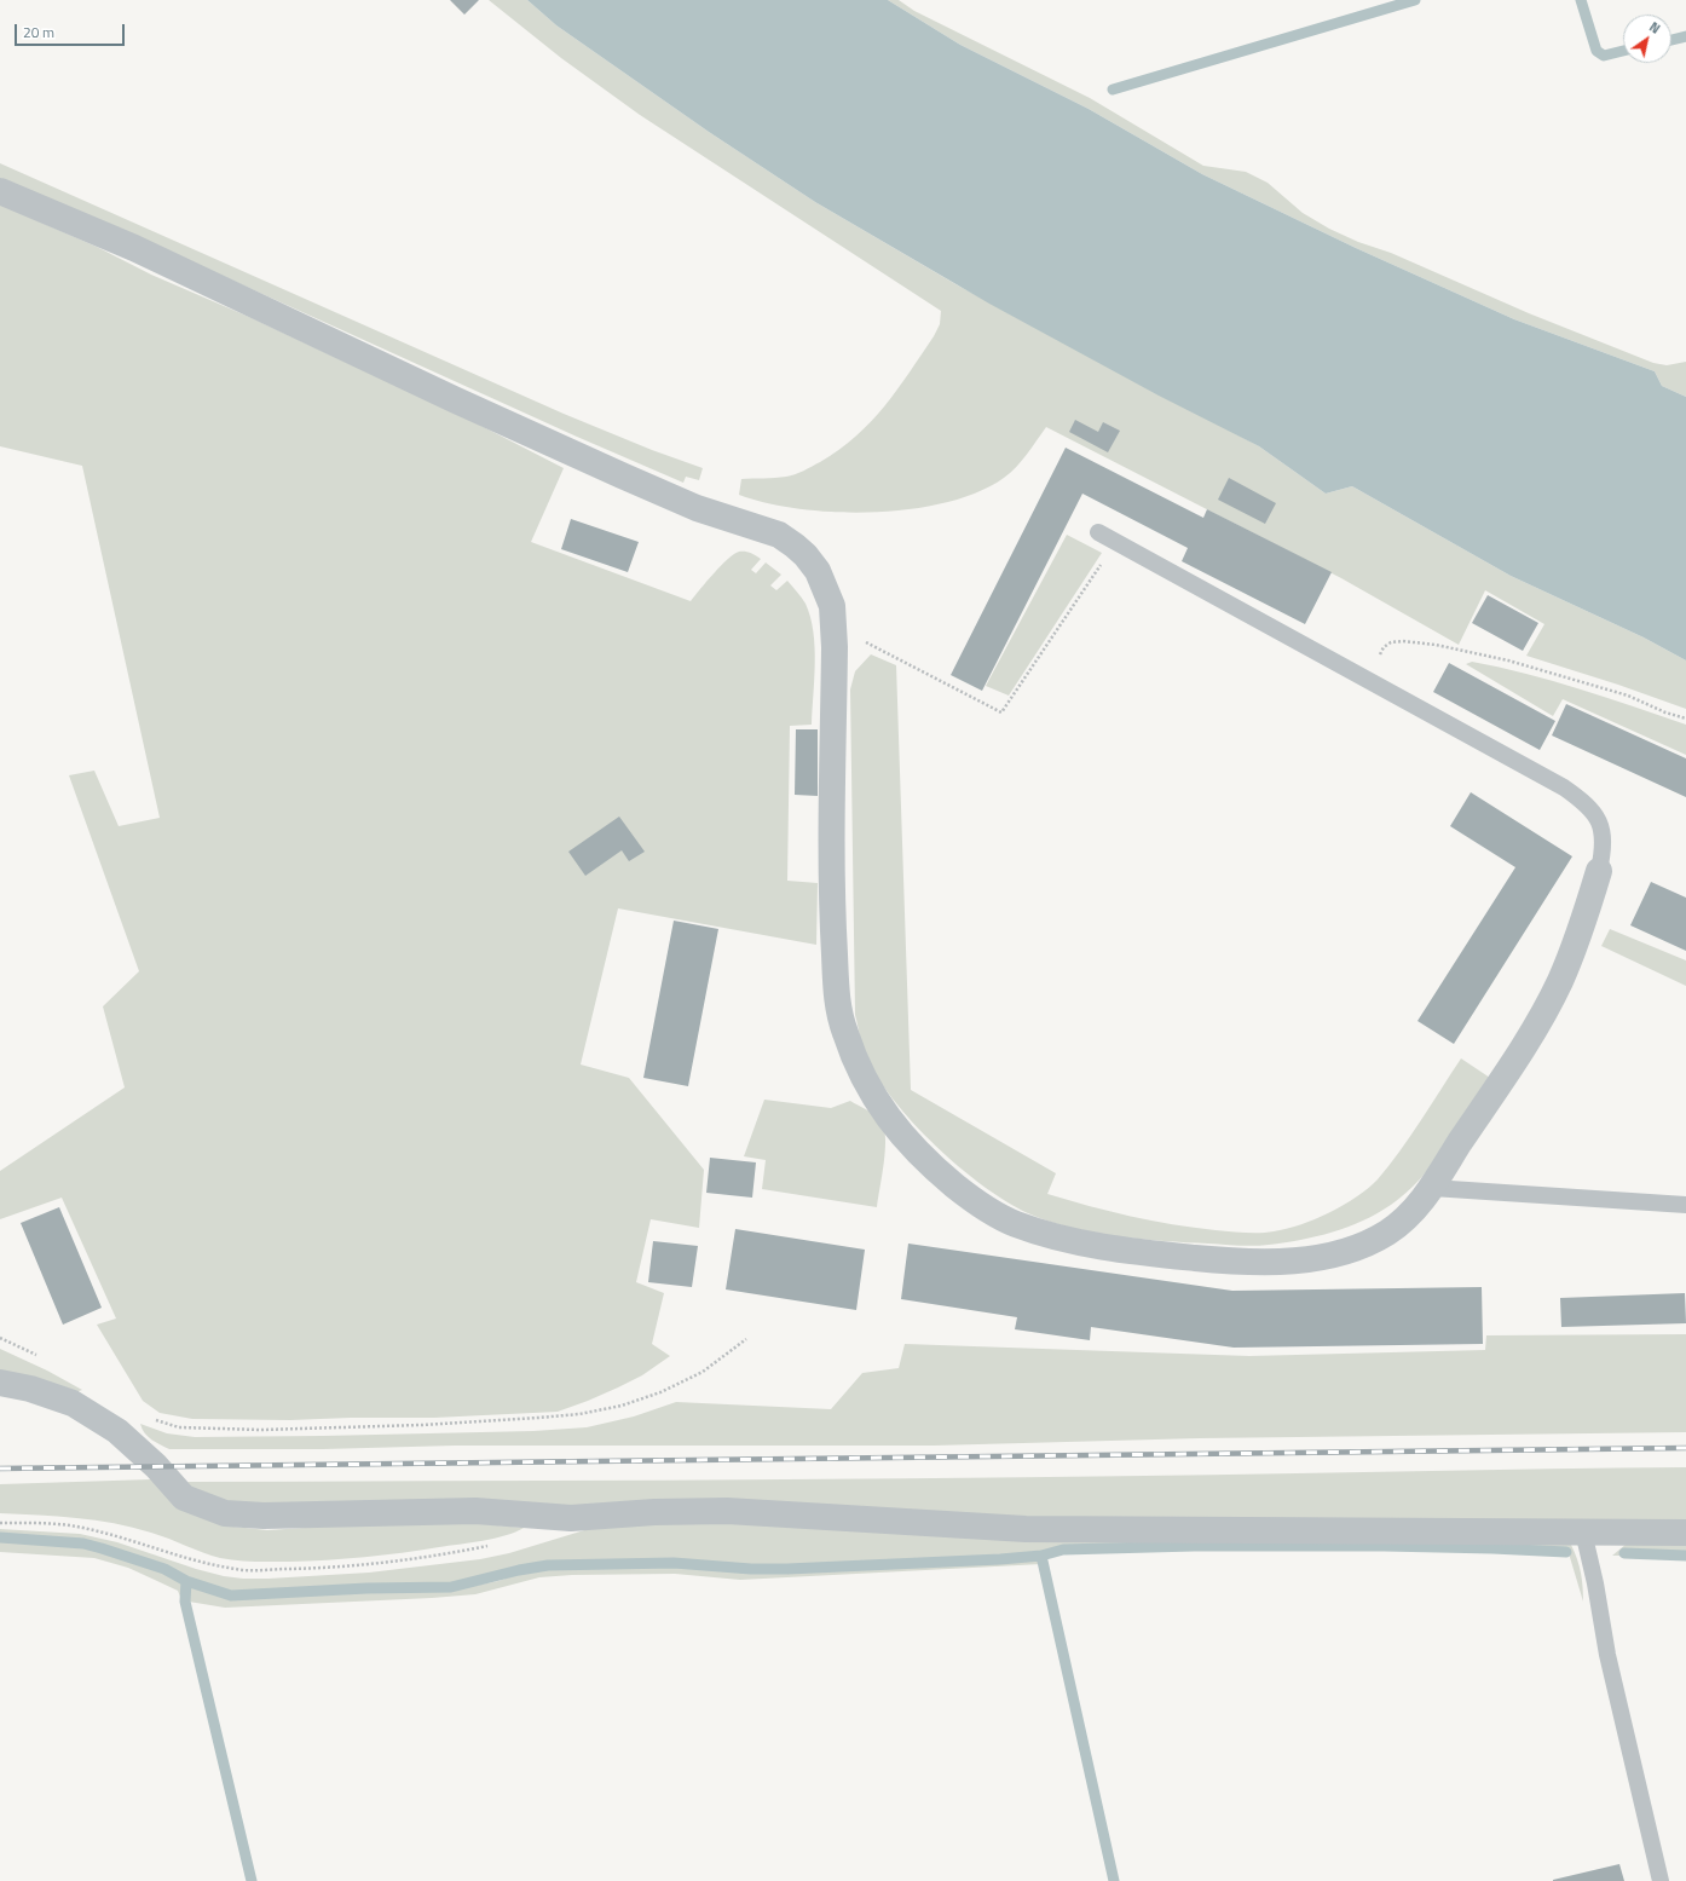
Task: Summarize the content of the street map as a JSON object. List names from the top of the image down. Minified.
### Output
{"scale_bar":"20 m","north":"top right"}
